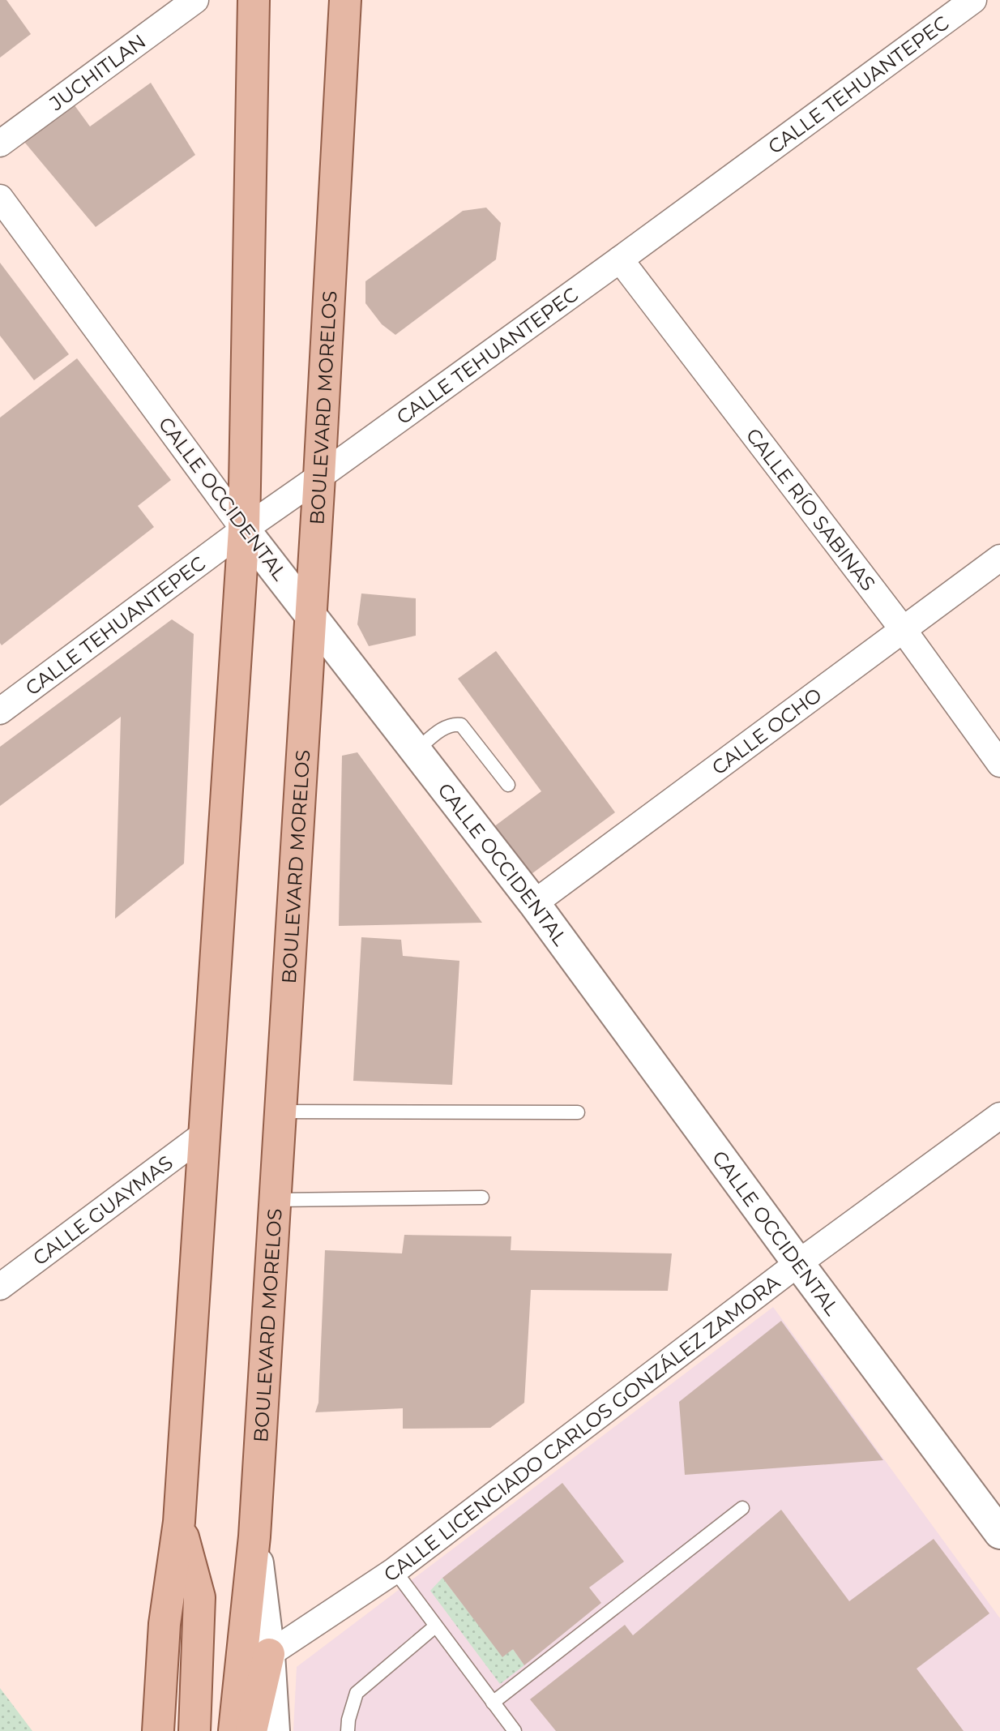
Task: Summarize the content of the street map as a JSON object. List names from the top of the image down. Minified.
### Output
{"streets":{"main road":["BOULEVARD MORELOS"],"street":["JUCHITLAN","CALLE TEHUANTEPEC","CALLE OCCIDENTAL","CALLE RÍO SABINAS","CALLE OCHO","CALLE GUAYMAS","CALLE LICENCIADO CARLOS GONZÁLEZ ZAMORA"]},"crossings":[["CALLE TEHUANTEPEC","BOULEVARD MORELOS"],["CALLE TEHUANTEPEC","CALLE OCCIDENTAL"],["CALLE TEHUANTEPEC","CALLE RÍO SABINAS"],["BOULEVARD MORELOS","CALLE OCCIDENTAL"],["CALLE OCCIDENTAL","CALLE OCHO"],["CALLE OCCIDENTAL","CALLE LICENCIADO CARLOS GONZÁLEZ ZAMORA"],["CALLE RÍO SABINAS","CALLE OCHO"]]}
